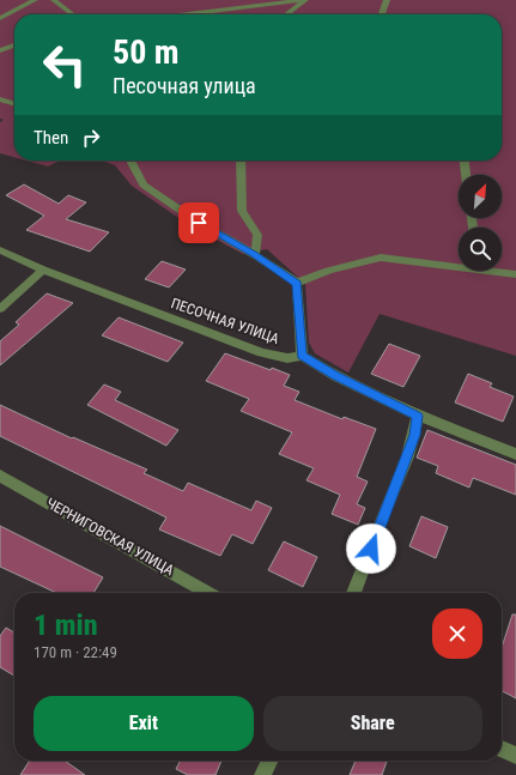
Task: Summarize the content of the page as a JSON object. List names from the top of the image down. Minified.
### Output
{"streets":{"street":["ПЕСОЧНАЯ УЛИЦА","ЧЕРНИГОВСКАЯ УЛИЦА"]},"north":"top right","page":{"turn":["50 m","Песочная улица"],"then":"Then","heading":["1 min","170 m · 22:49"],"buttons":["Exit","Share"]}}
